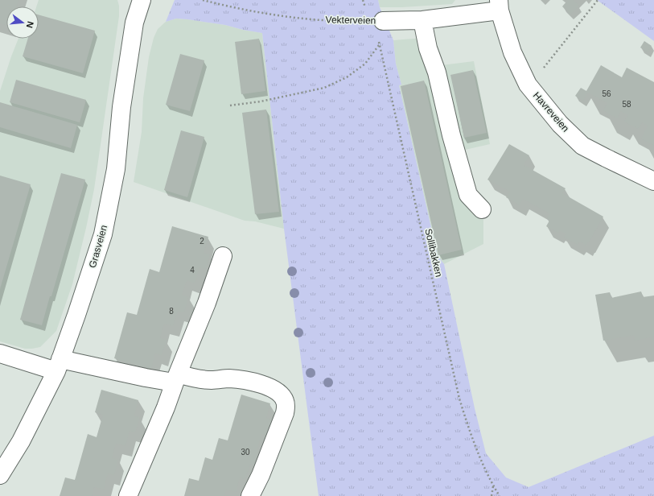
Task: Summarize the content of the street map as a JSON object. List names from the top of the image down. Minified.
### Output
{"streets":{"street":["Vekterveien","Havreveien","Grasveien"],"path":["Sollibakken"]},"crossings":[["Vekterveien","Havreveien"],["Vekterveien","Sollibakken"]],"house_numbers":["56","58","2","4","8","30"],"north":"right"}
